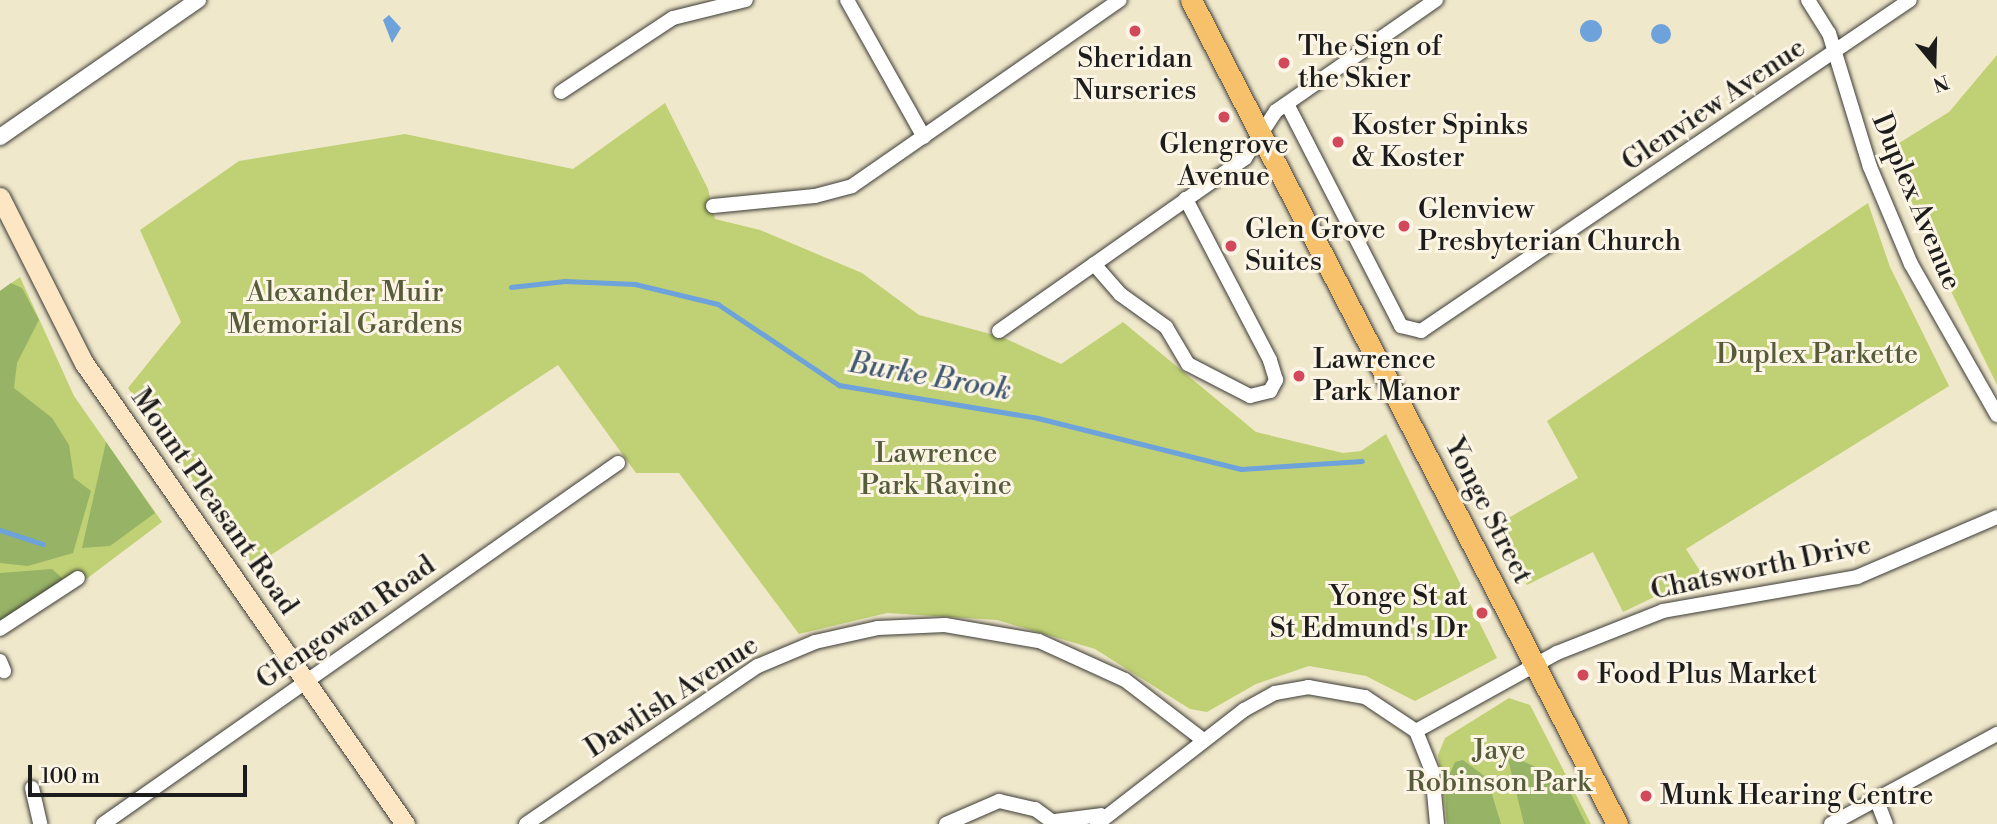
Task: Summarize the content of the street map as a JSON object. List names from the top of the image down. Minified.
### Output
{"streets":{"main road":["Mount Pleasant Road","Yonge Street"],"street":["Glenview Avenue","Duplex Avenue","Chatsworth Drive","Glengowan Road","Dawlish Avenue"]},"crossings":[["Glenview Avenue","Duplex Avenue"],["Mount Pleasant Road","Glengowan Road"],["Yonge Street","Chatsworth Drive"]],"water":["Burke Brook"],"parks":["Alexander Muir Memorial Gardens","Duplex Parkette","Lawrence Park Ravine","Jaye Robinson Park"],"places":["Sheridan Nurseries","The Sign of the Skier","Glengrove Avenue","Koster Spinks & Koster","Glenview Presbyterian Church","Glen Grove Suites","Lawrence Park Manor","Yonge St at St Edmund's Dr","Food Plus Market","Munk Hearing Centre"],"scale_bar":"100 m","north":"bottom"}
